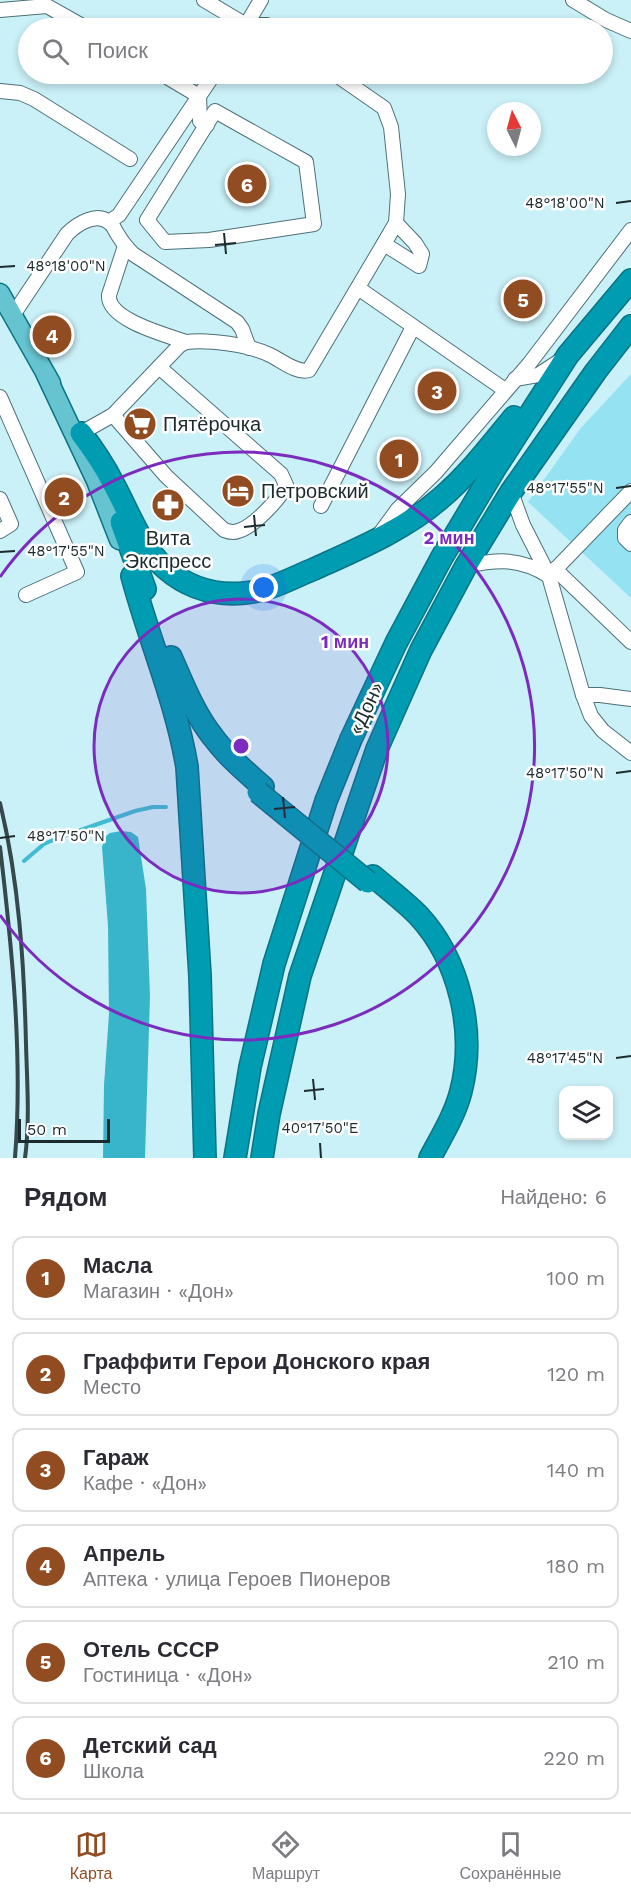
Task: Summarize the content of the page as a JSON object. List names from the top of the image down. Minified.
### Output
{"streets":{"highway":["«Дон»"]},"places":{"supermarket":["Пятёрочка"],"hotel":["Петровский"],"pharmacy":["Вита Экспресс"]},"scale_bar":"50 m","north":"top","page":{"search":"Поиск","pins":["6","5","4","3","1","2"],"scale":"50 m","heading":["Рядом","Найдено: 6"],"list":[{"mark":"1","name":"Масла","note":"Магазин · «Дон»","value":"100 m"},{"mark":"2","name":"Граффити Герои Донского края","note":"Место","value":"120 m"},{"mark":"3","name":"Гараж","note":"Кафе · «Дон»","value":"140 m"},{"mark":"4","name":"Апрель","note":"Аптека · улица Героев Пионеров","value":"180 m"},{"mark":"5","name":"Отель СССР","note":"Гостиница · «Дон»","value":"210 m"},{"mark":"6","name":"Детский сад","note":"Школа","value":"220 m"}],"nav":["Карта","Маршрут","Сохранённые"]},"coordinates":["48°18'00\"N","48°17'55\"N","48°17'50\"N","48°17'45\"N","40°17'50\"E"],"rings":["2 мин","1 мин"]}
